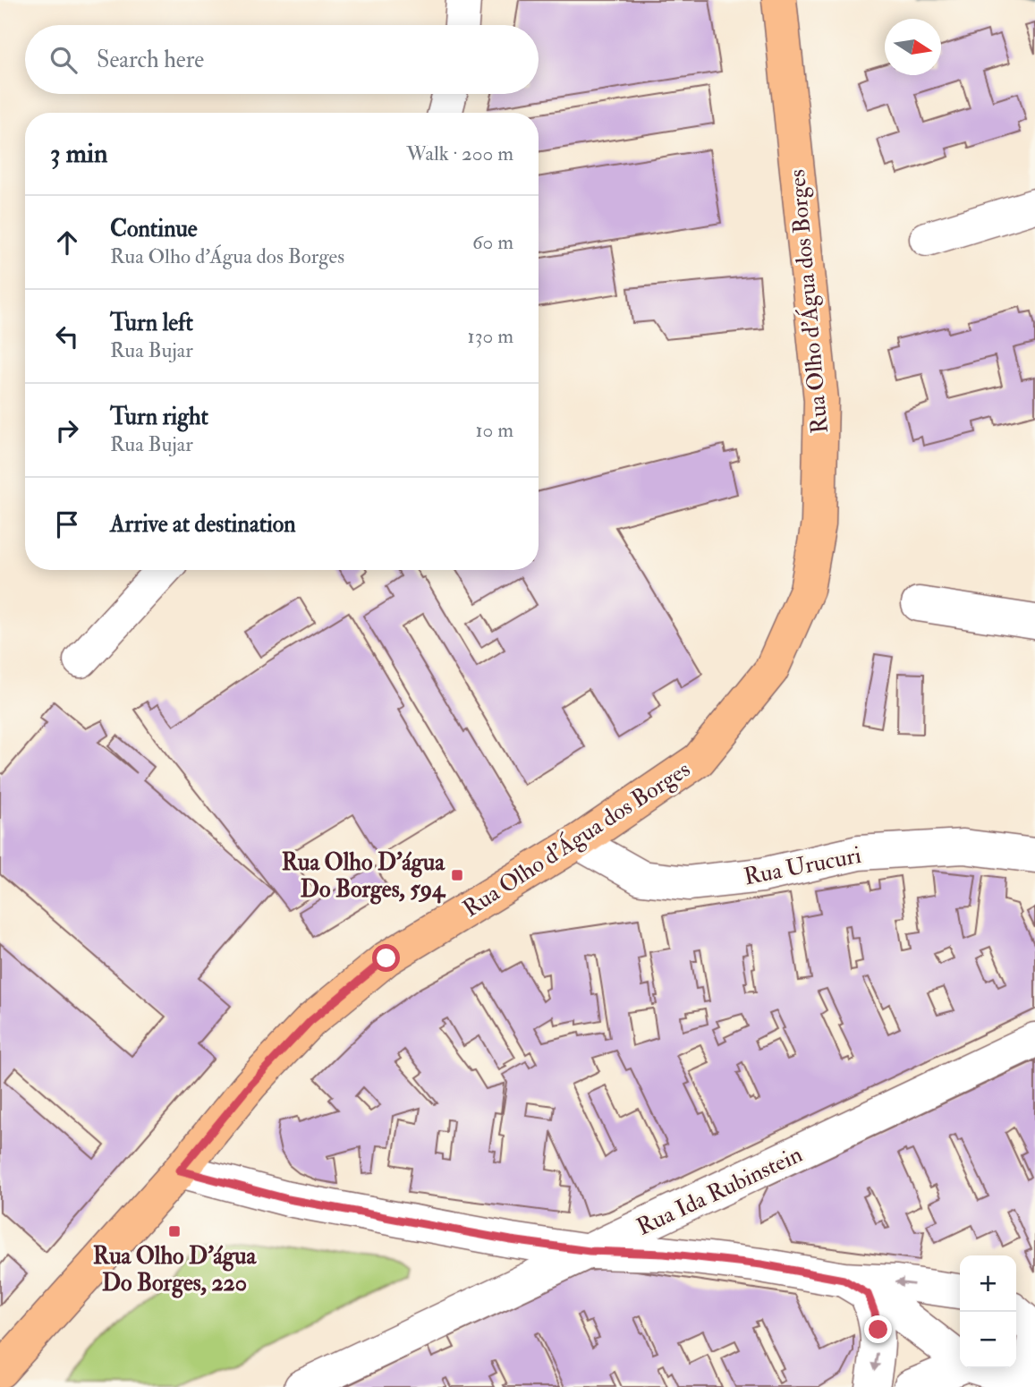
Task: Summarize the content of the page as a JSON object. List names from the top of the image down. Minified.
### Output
{"streets":{"main road":["Rua Olho d'Água dos Borges"],"street":["Rua Urucuri","Rua Ida Rubinstein"]},"crossings":[["Rua Olho d'Água dos Borges","Rua Urucuri"]],"places":{"transit":["Rua Olho D'água Do Borges, 594","Rua Olho D'água Do Borges, 220"]},"north":"right","page":{"search":"Search here","heading":["3 min","Walk · 200 m"],"list":[["Continue","Rua Olho d'Água dos Borges","60 m"],["Turn left","Rua Bujar","130 m"],["Turn right","Rua Bujar","10 m"],"Arrive at destination"],"map_buttons":["+","−"]}}
